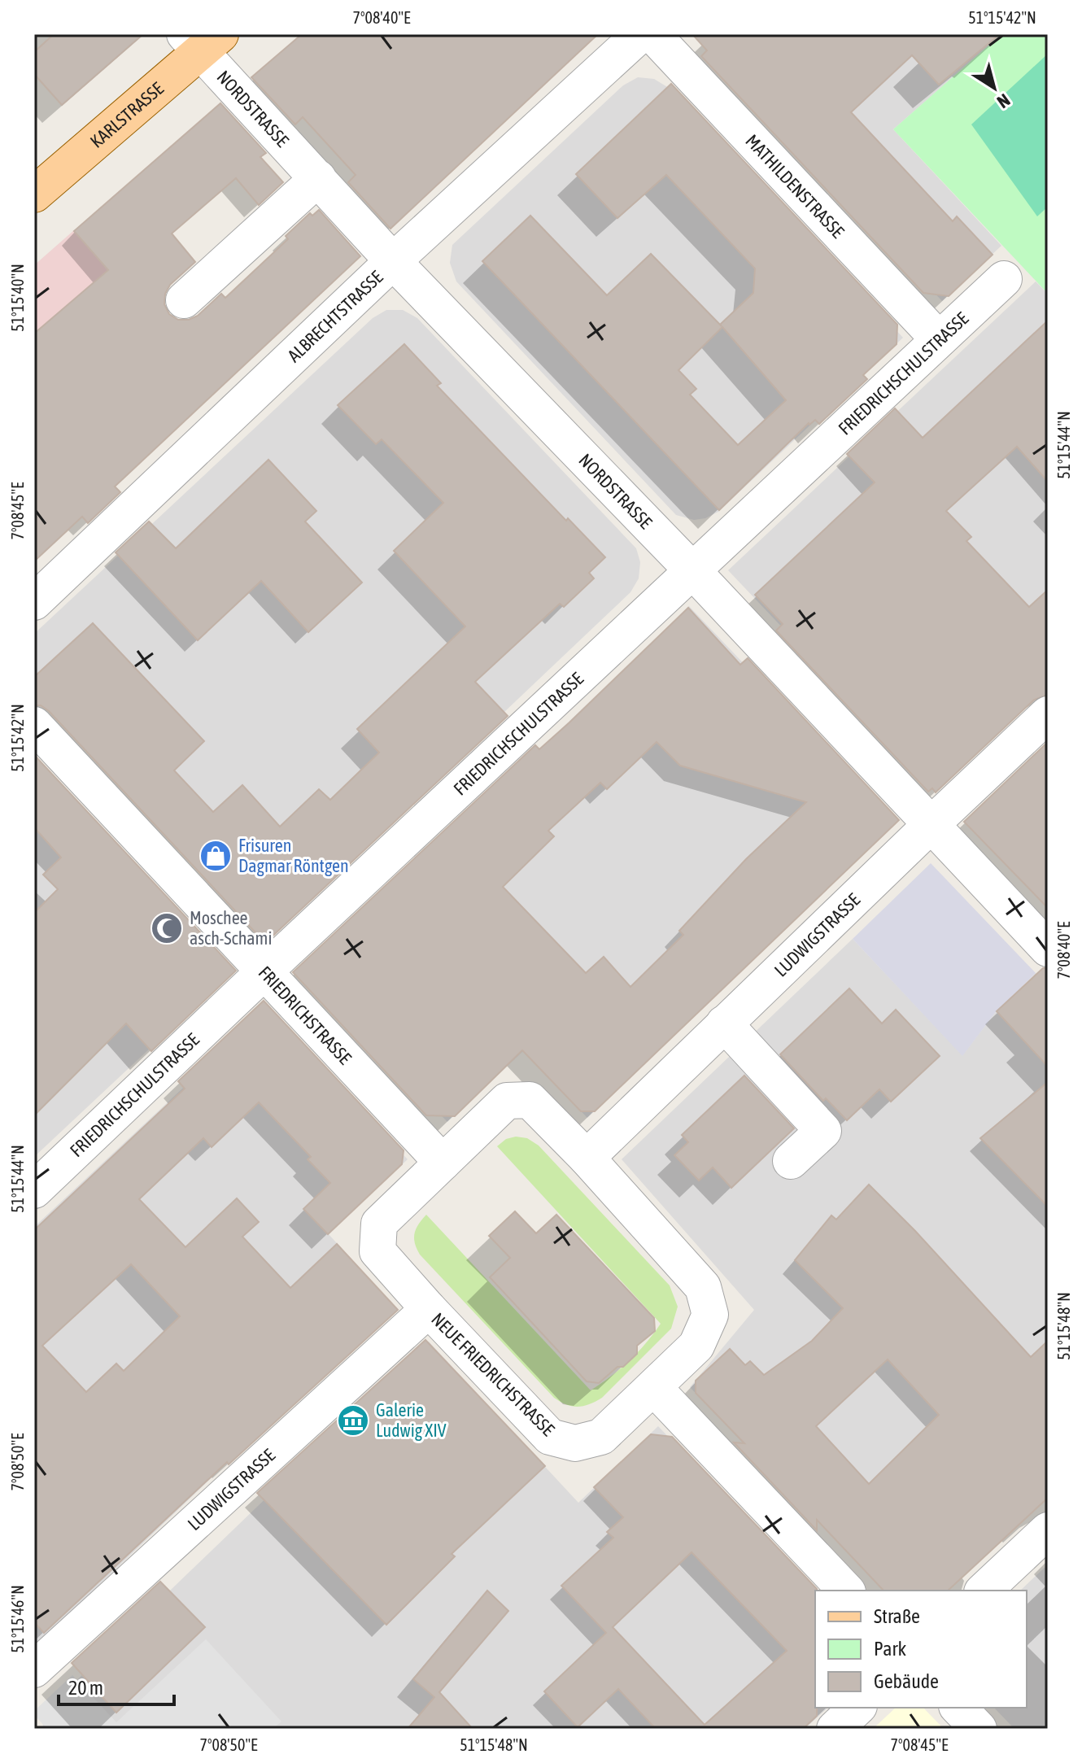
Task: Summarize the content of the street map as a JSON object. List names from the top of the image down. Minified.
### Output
{"streets":{"main road":["KARLSTRASSE"],"street":["NORDSTRASSE","MATHILDENSTRASSE","ALBRECHTSTRASSE","FRIEDRICHSCHULSTRASSE","LUDWIGSTRASSE","FRIEDRICHSTRASSE","NEUE FRIEDRICHSTRASSE"]},"crossings":[["NORDSTRASSE","KARLSTRASSE"],["NORDSTRASSE","ALBRECHTSTRASSE"],["NORDSTRASSE","FRIEDRICHSCHULSTRASSE"],["NORDSTRASSE","LUDWIGSTRASSE"],["MATHILDENSTRASSE","FRIEDRICHSCHULSTRASSE"],["FRIEDRICHSCHULSTRASSE","FRIEDRICHSTRASSE"],["LUDWIGSTRASSE","NEUE FRIEDRICHSTRASSE"]],"places":{"shop":["Frisuren Dagmar Röntgen"],"mosque":["Moschee asch-Schami"],"museum":["Galerie Ludwig XIV"]},"legend":["Straße","Park","Gebäude"],"scale_bar":"20 m","north":"bottom right","coordinates":["7°08'40\"E","51°15'42\"N","51°15'40\"N","51°15'44\"N","7°08'45\"E","51°15'48\"N","7°08'50\"E","51°15'46\"N"]}
